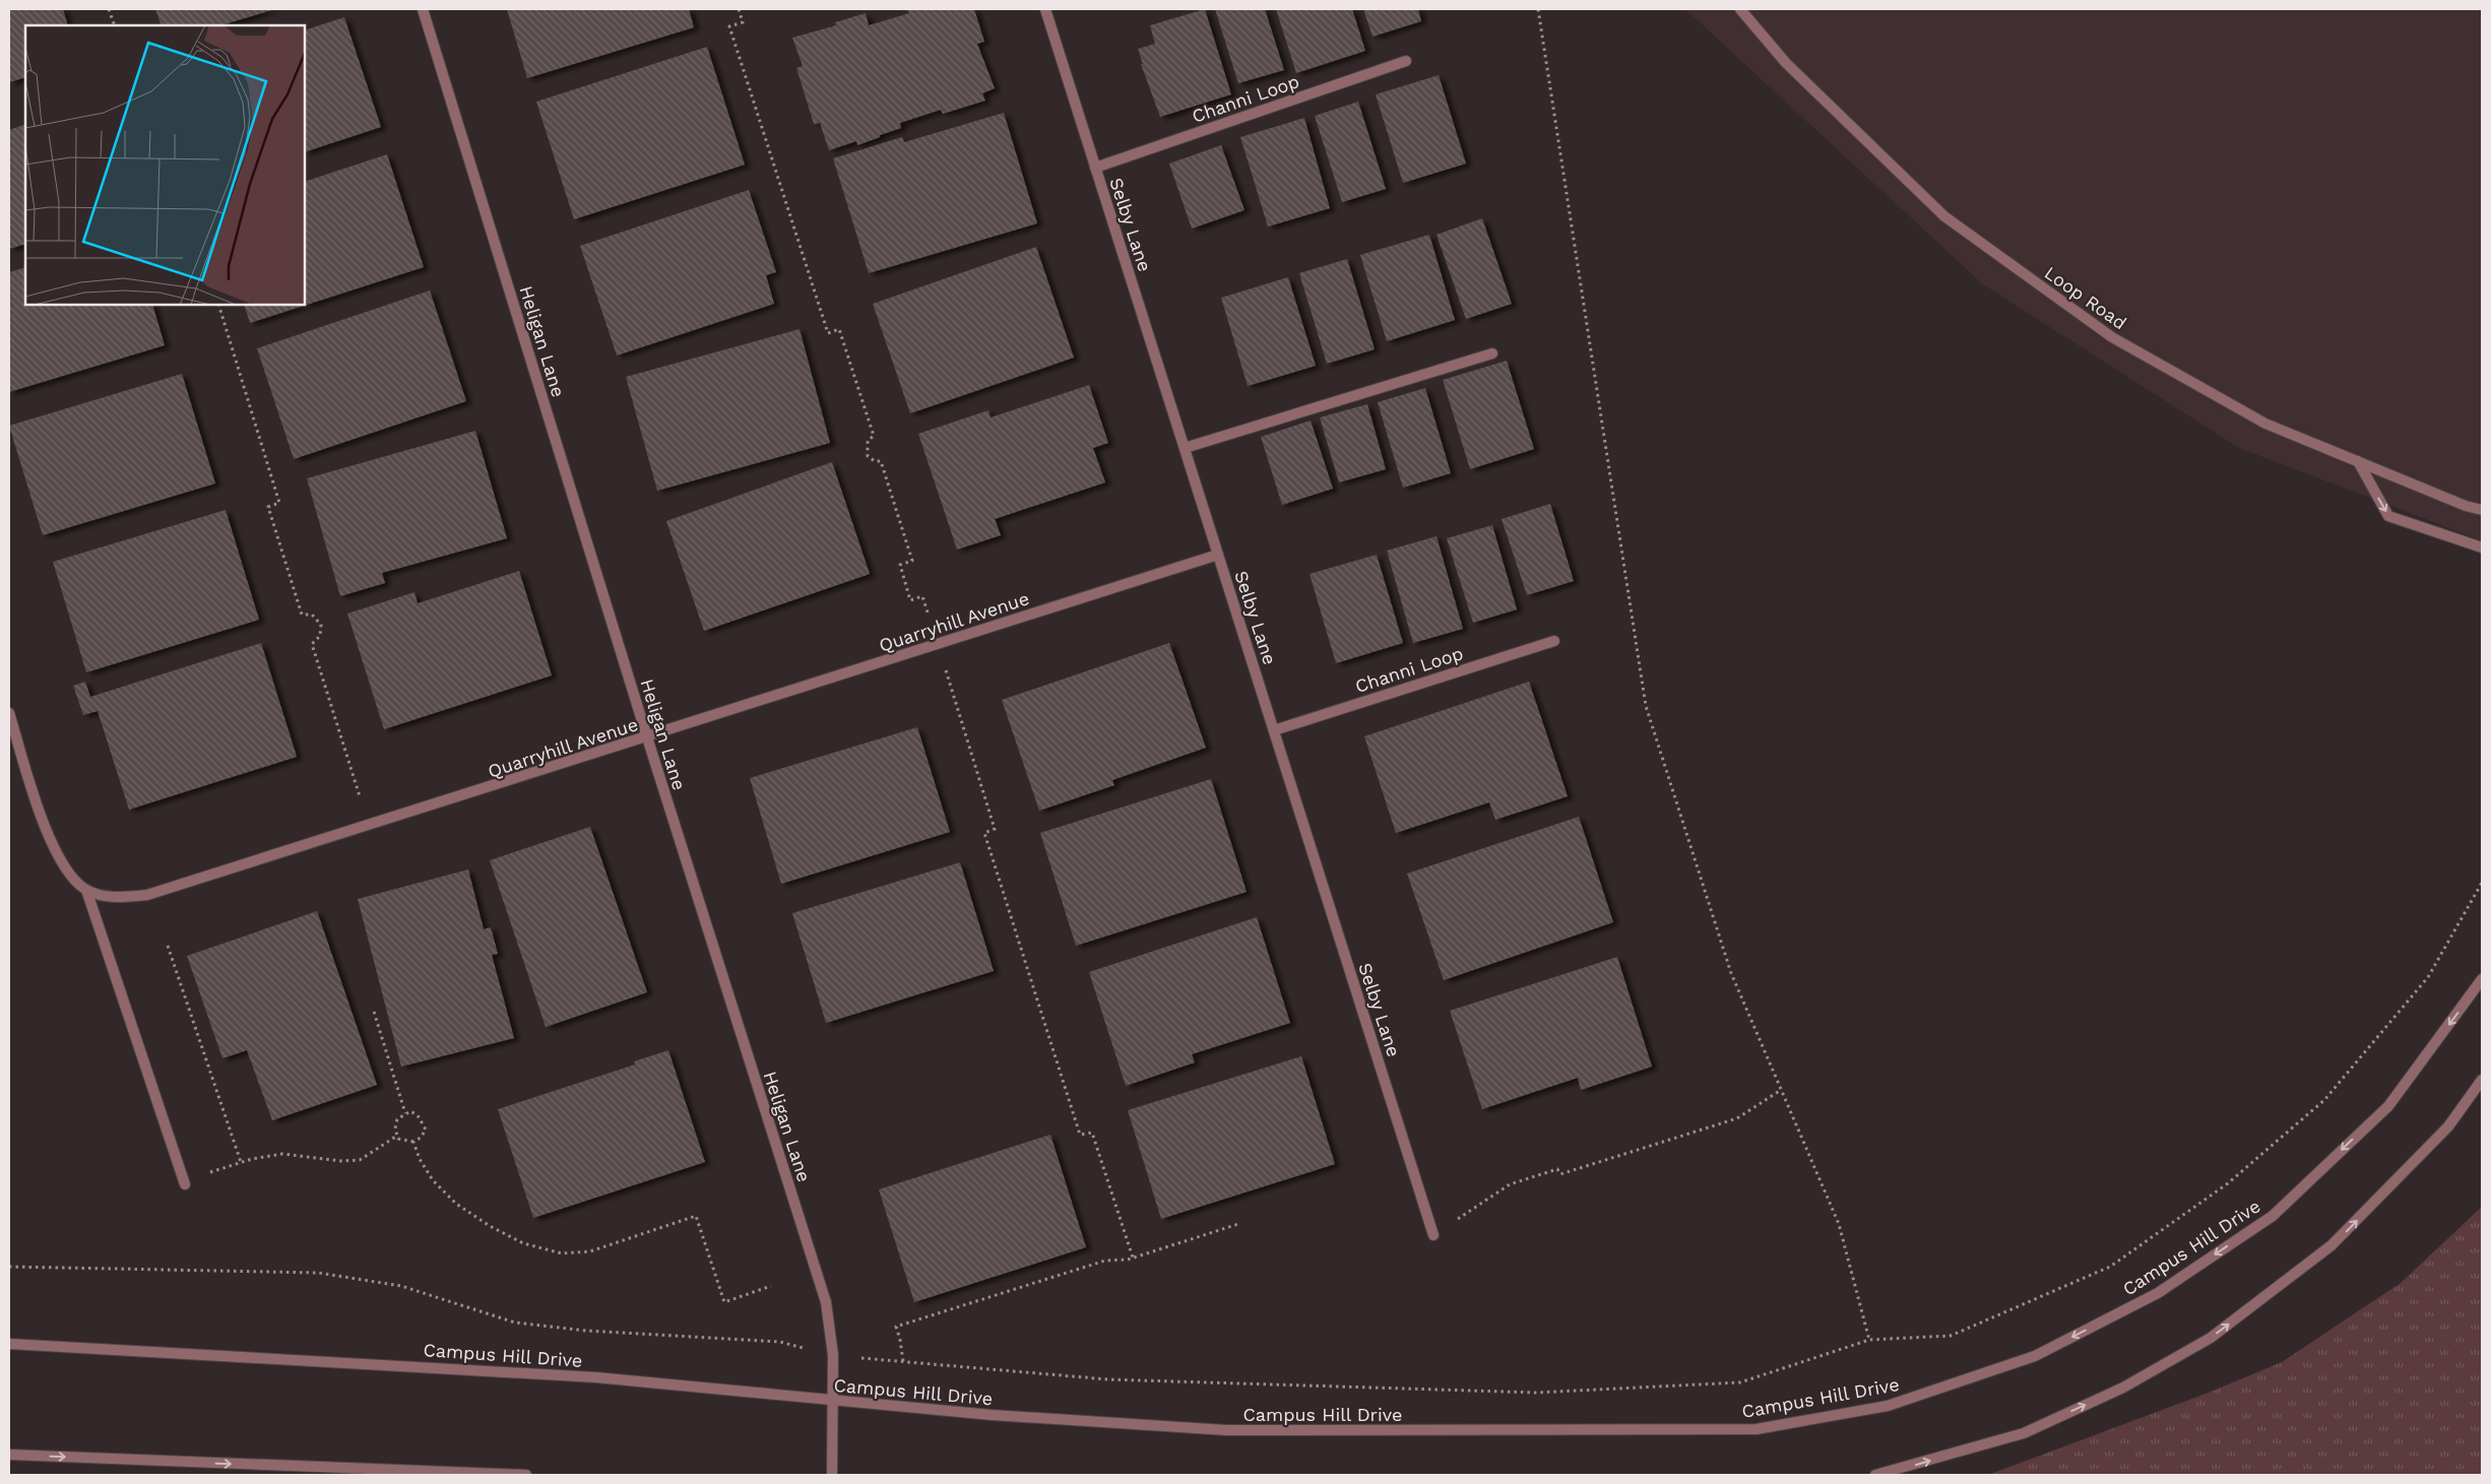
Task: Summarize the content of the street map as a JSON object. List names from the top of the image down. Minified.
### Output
{"streets":{"street":["Channi Loop","Selby Lane","Loop Road","Heligan Lane","Quarryhill Avenue","Campus Hill Drive"]},"crossings":[["Channi Loop","Selby Lane"],["Selby Lane","Quarryhill Avenue"],["Heligan Lane","Quarryhill Avenue"],["Heligan Lane","Campus Hill Drive"]]}
